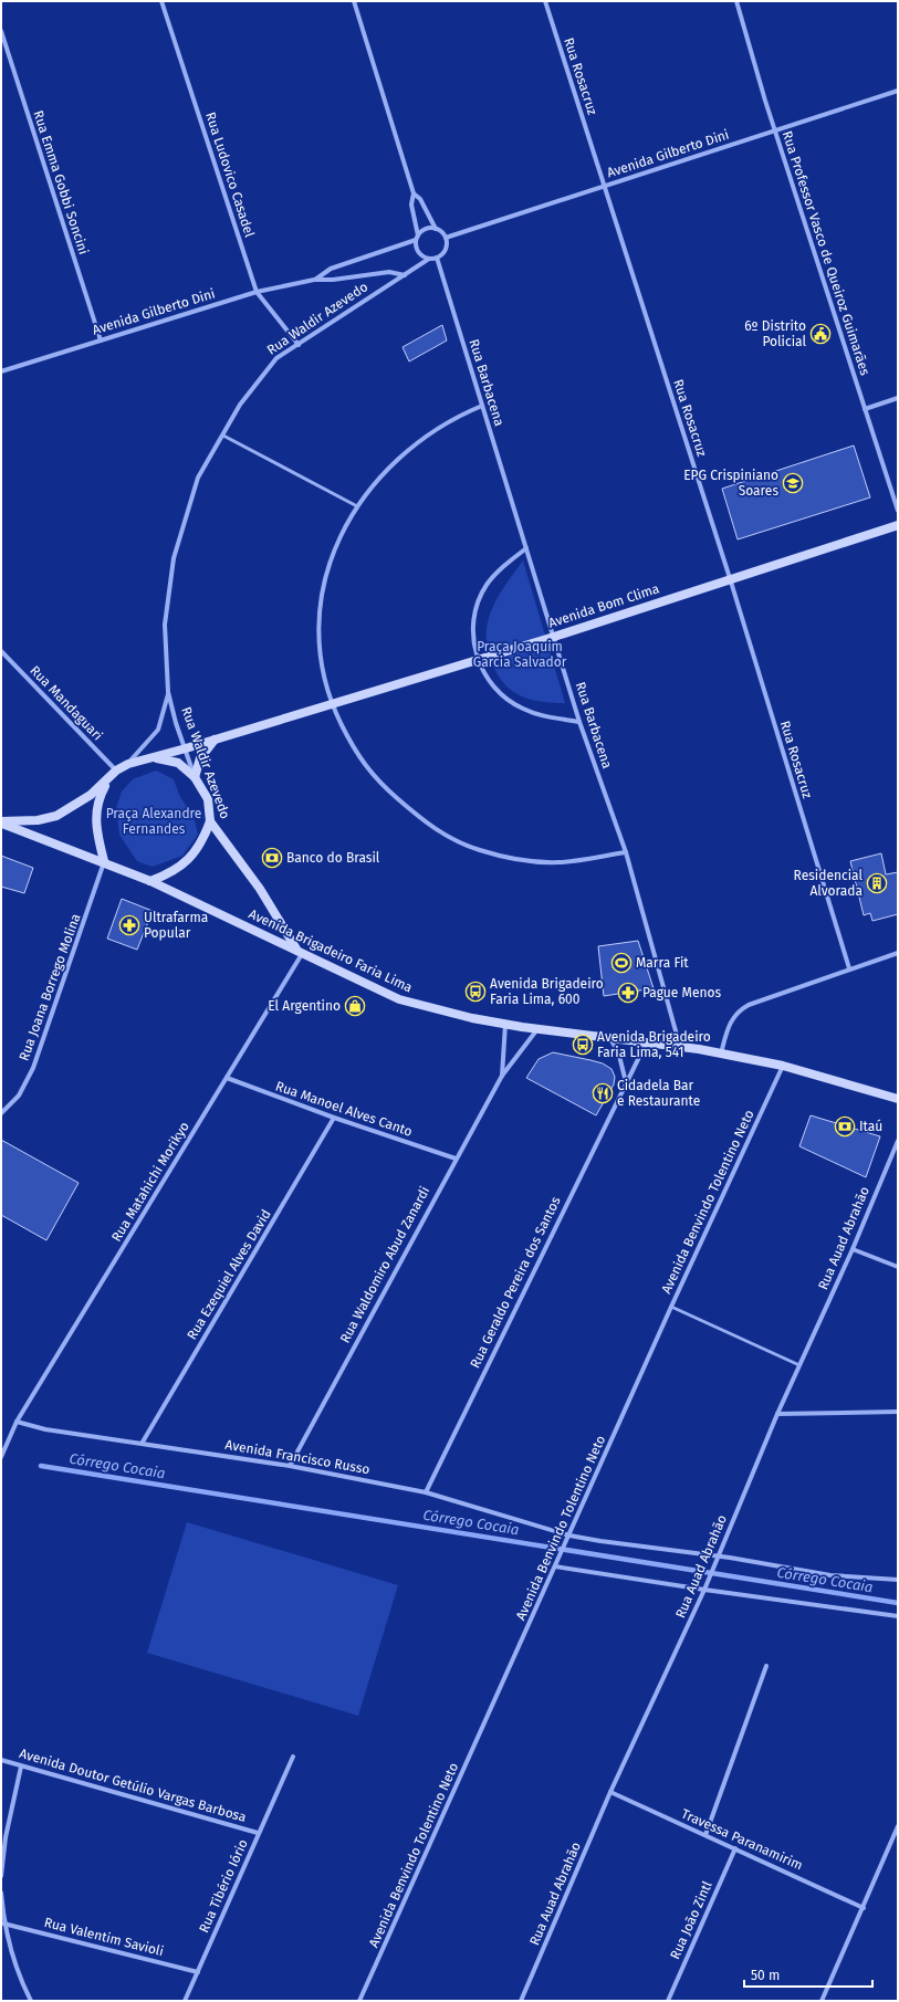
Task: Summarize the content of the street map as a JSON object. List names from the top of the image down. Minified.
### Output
{"streets":{"main road":["Rua Waldir Azevedo","Avenida Bom Clima","Avenida Brigadeiro Faria Lima"],"street":["Rua Rosacruz","Avenida Gilberto Dini","Rua Ludovico Casadel","Rua Emma Gobbi Soncini","Rua Professor Vasco de Queiroz Guimarães","Rua Barbacena","Rua Mandaguari","Rua Joana Borrego Molina","Rua Manoel Alves Canto","Rua Matahichi Morikyo","Avenida Benvindo Tolentino Neto","Rua Auad Abrahão","Rua Waldomiro Abud Zanardi","Rua Ezequiel Alves David","Rua Geraldo Pereira dos Santos","Avenida Francisco Russo","Avenida Doutor Getúlio Vargas Barbosa","Travessa Paranamirim","Rua Tibério Iório","Rua João Zintl","Rua Valentim Savioli"]},"crossings":[["Rua Rosacruz","Avenida Gilberto Dini"],["Rua Rosacruz","Avenida Bom Clima"],["Avenida Gilberto Dini","Rua Ludovico Casadel"],["Avenida Gilberto Dini","Rua Emma Gobbi Soncini"],["Avenida Gilberto Dini","Rua Professor Vasco de Queiroz Guimarães"],["Avenida Gilberto Dini","Rua Waldir Azevedo"],["Avenida Gilberto Dini","Rua Barbacena"],["Rua Ludovico Casadel","Rua Waldir Azevedo"],["Rua Waldir Azevedo","Rua Barbacena"],["Rua Waldir Azevedo","Avenida Bom Clima"],["Rua Waldir Azevedo","Rua Mandaguari"],["Rua Waldir Azevedo","Avenida Brigadeiro Faria Lima"],["Rua Waldir Azevedo","Rua Joana Borrego Molina"],["Rua Waldir Azevedo","Rua Matahichi Morikyo"],["Rua Barbacena","Avenida Bom Clima"],["Rua Barbacena","Avenida Brigadeiro Faria Lima"],["Avenida Bom Clima","Rua Mandaguari"],["Avenida Bom Clima","Avenida Brigadeiro Faria Lima"],["Avenida Bom Clima","Rua Joana Borrego Molina"],["Rua Mandaguari","Avenida Brigadeiro Faria Lima"],["Rua Mandaguari","Rua Joana Borrego Molina"],["Avenida Brigadeiro Faria Lima","Rua Joana Borrego Molina"],["Avenida Brigadeiro Faria Lima","Rua Matahichi Morikyo"],["Avenida Brigadeiro Faria Lima","Avenida Benvindo Tolentino Neto"],["Avenida Brigadeiro Faria Lima","Rua Waldomiro Abud Zanardi"],["Avenida Brigadeiro Faria Lima","Rua Geraldo Pereira dos Santos"],["Rua Manoel Alves Canto","Rua Matahichi Morikyo"],["Rua Manoel Alves Canto","Rua Waldomiro Abud Zanardi"],["Rua Manoel Alves Canto","Rua Ezequiel Alves David"],["Rua Matahichi Morikyo","Avenida Francisco Russo"],["Avenida Benvindo Tolentino Neto","Avenida Francisco Russo"],["Rua Auad Abrahão","Avenida Francisco Russo"],["Rua Auad Abrahão","Travessa Paranamirim"],["Rua Waldomiro Abud Zanardi","Avenida Francisco Russo"],["Rua Ezequiel Alves David","Avenida Francisco Russo"],["Rua Geraldo Pereira dos Santos","Avenida Francisco Russo"],["Avenida Doutor Getúlio Vargas Barbosa","Rua Tibério Iório"],["Travessa Paranamirim","Rua João Zintl"],["Rua Tibério Iório","Rua Valentim Savioli"]],"water":["Córrego Cocaia"],"parks":["Praça Joaquim Garcia Salvador","Praça Alexandre Fernandes"],"places":{"public building":["6º Distrito Policial"],"school or university":["EPG Crispiniano Soares"],"bank":["Banco do Brasil","Itaú"],"building":["Residencial Alvorada"],"pharmacy":["Ultrafarma Popular","Pague Menos"],"sports":["Marra Fit"],"bus stop":["Avenida Brigadeiro Faria Lima, 600","Avenida Brigadeiro Faria Lima, 541"],"shop":["El Argentino"],"restaurant":["Cidadela Bar e Restaurante"]},"scale_bar":"50 m"}
